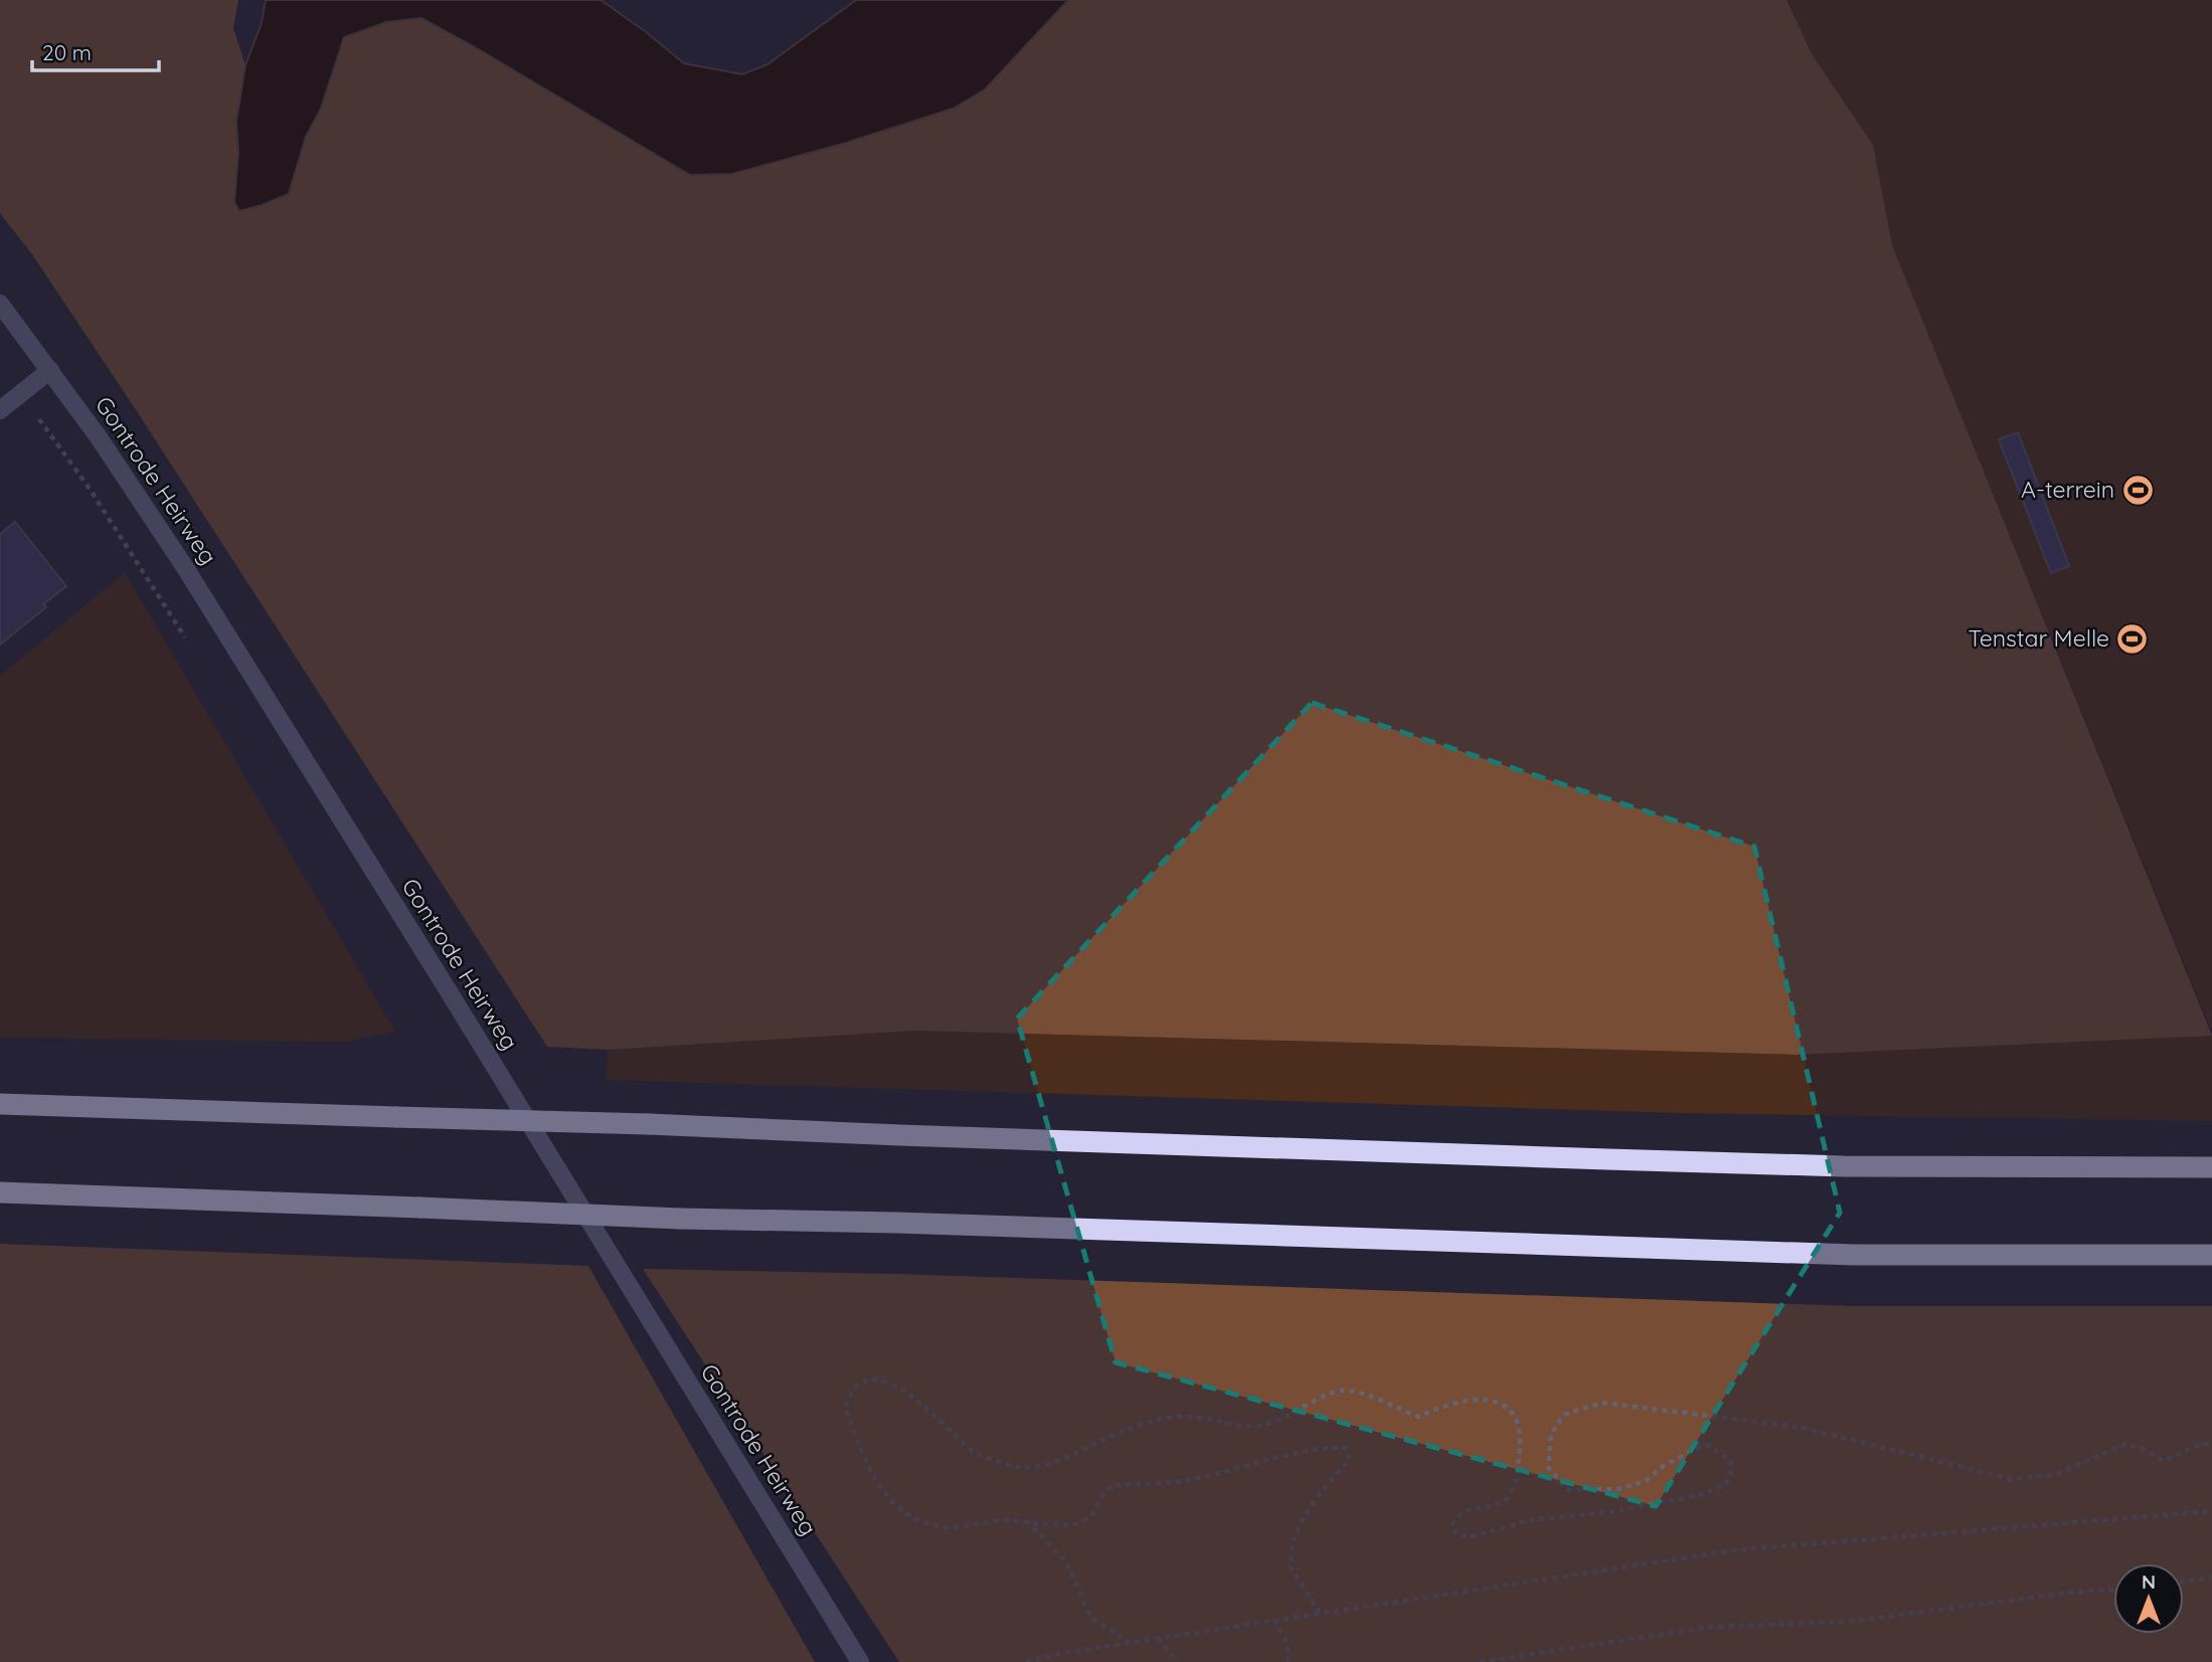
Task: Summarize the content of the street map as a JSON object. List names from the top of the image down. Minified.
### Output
{"streets":{"street":["Gontrode Heirweg"]},"places":{"sports":["A-terrein","Tenstar Melle"]},"scale_bar":"20 m","north":"top"}
